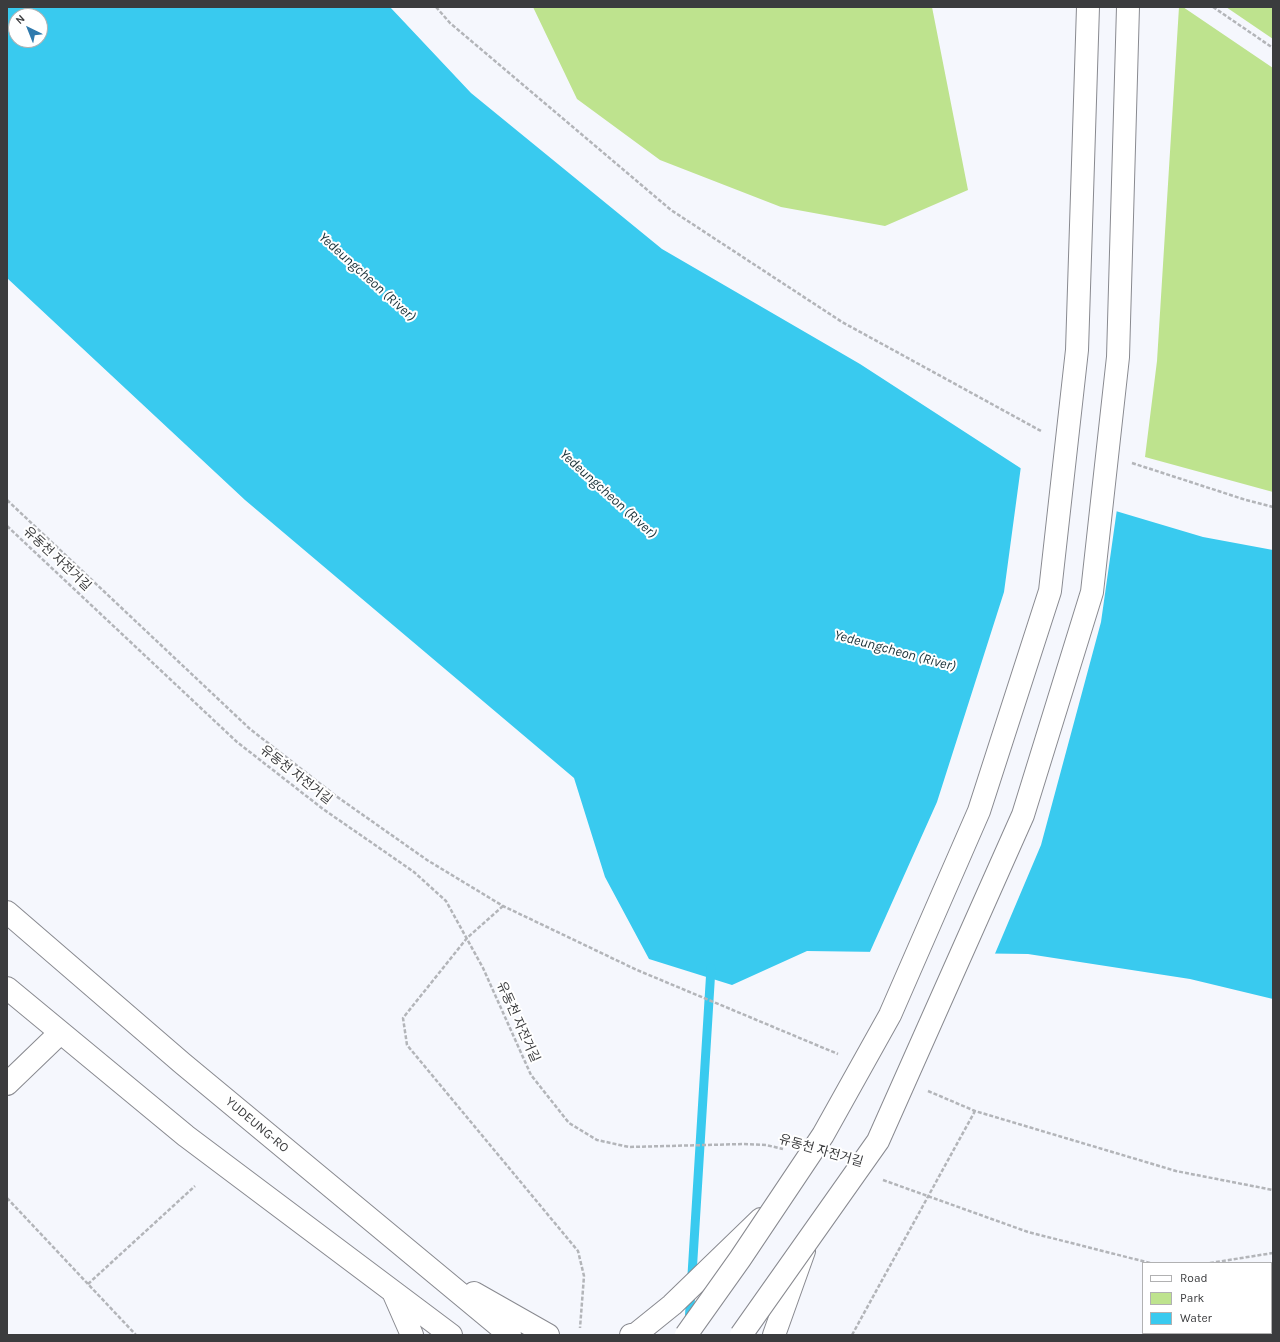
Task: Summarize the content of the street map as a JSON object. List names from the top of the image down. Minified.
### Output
{"streets":{"main road":["YUDEUNG-RO"],"path":["유동천 자전거길"]},"water":["Yedeungcheon (River)"],"legend":["Road","Park","Water"],"north":"top left"}
